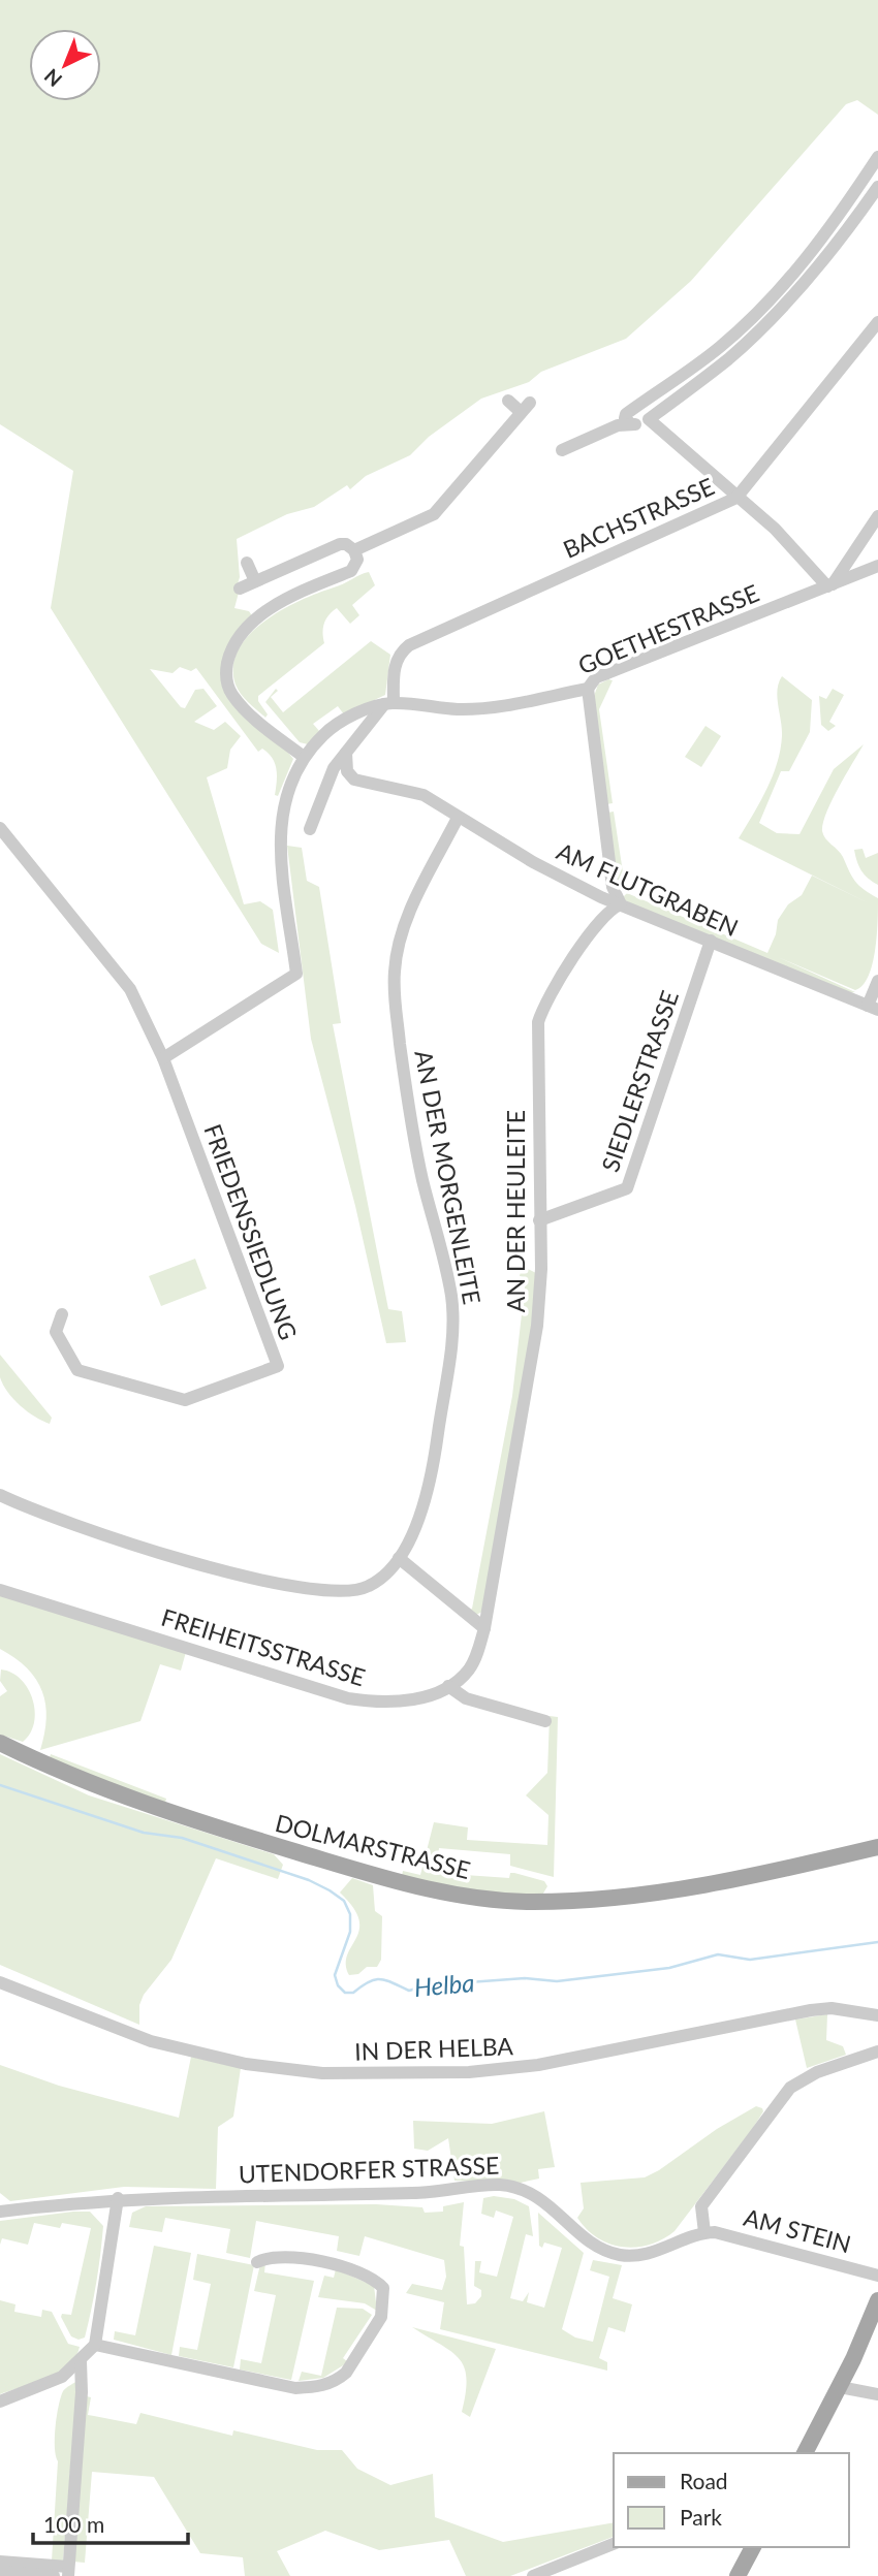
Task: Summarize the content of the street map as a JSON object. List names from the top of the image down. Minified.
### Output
{"streets":{"main road":["DOLMARSTRASSE"],"street":["BACHSTRASSE","GOETHESTRASSE","AM FLUTGRABEN","SIEDLERSTRASSE","AN DER MORGENLEITE","AN DER HEULEITE","FRIEDENSSIEDLUNG","FREIHEITSSTRASSE","IN DER HELBA","UTENDORFER STRASSE","AM STEIN"]},"crossings":[["BACHSTRASSE","GOETHESTRASSE"],["AM FLUTGRABEN","SIEDLERSTRASSE"],["AM FLUTGRABEN","AN DER MORGENLEITE"],["AM FLUTGRABEN","AN DER HEULEITE"],["SIEDLERSTRASSE","AN DER HEULEITE"],["AN DER HEULEITE","FREIHEITSSTRASSE"],["UTENDORFER STRASSE","AM STEIN"]],"water":["Helba"],"legend":["Road","Park"],"scale_bar":"100 m","north":"bottom left"}
